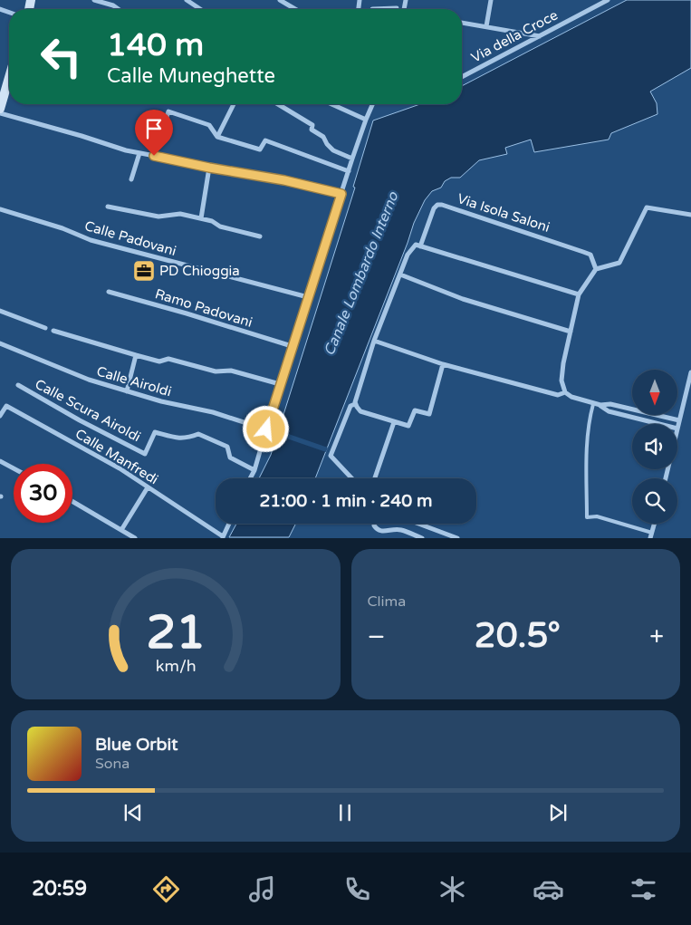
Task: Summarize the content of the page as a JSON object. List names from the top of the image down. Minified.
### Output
{"streets":{"street":["Via della Croce","Via Isola Saloni","Calle Padovani","Ramo Padovani","Calle Airoldi","Calle Scura Airoldi","Calle Manfredi"]},"water":["Canale Lombardo Interno"],"places":{"office":["PD Chioggia"]},"north":"bottom","page":{"turn":["140 m","Calle Muneghette"],"limit":"30","trip":"21:00 · 1 min · 240 m","tile":"Clima","heat":["−","20.5°","+"],"song":["Blue Orbit","Sona"],"tabs":"20:59","gauge":["21","km/h"]}}
